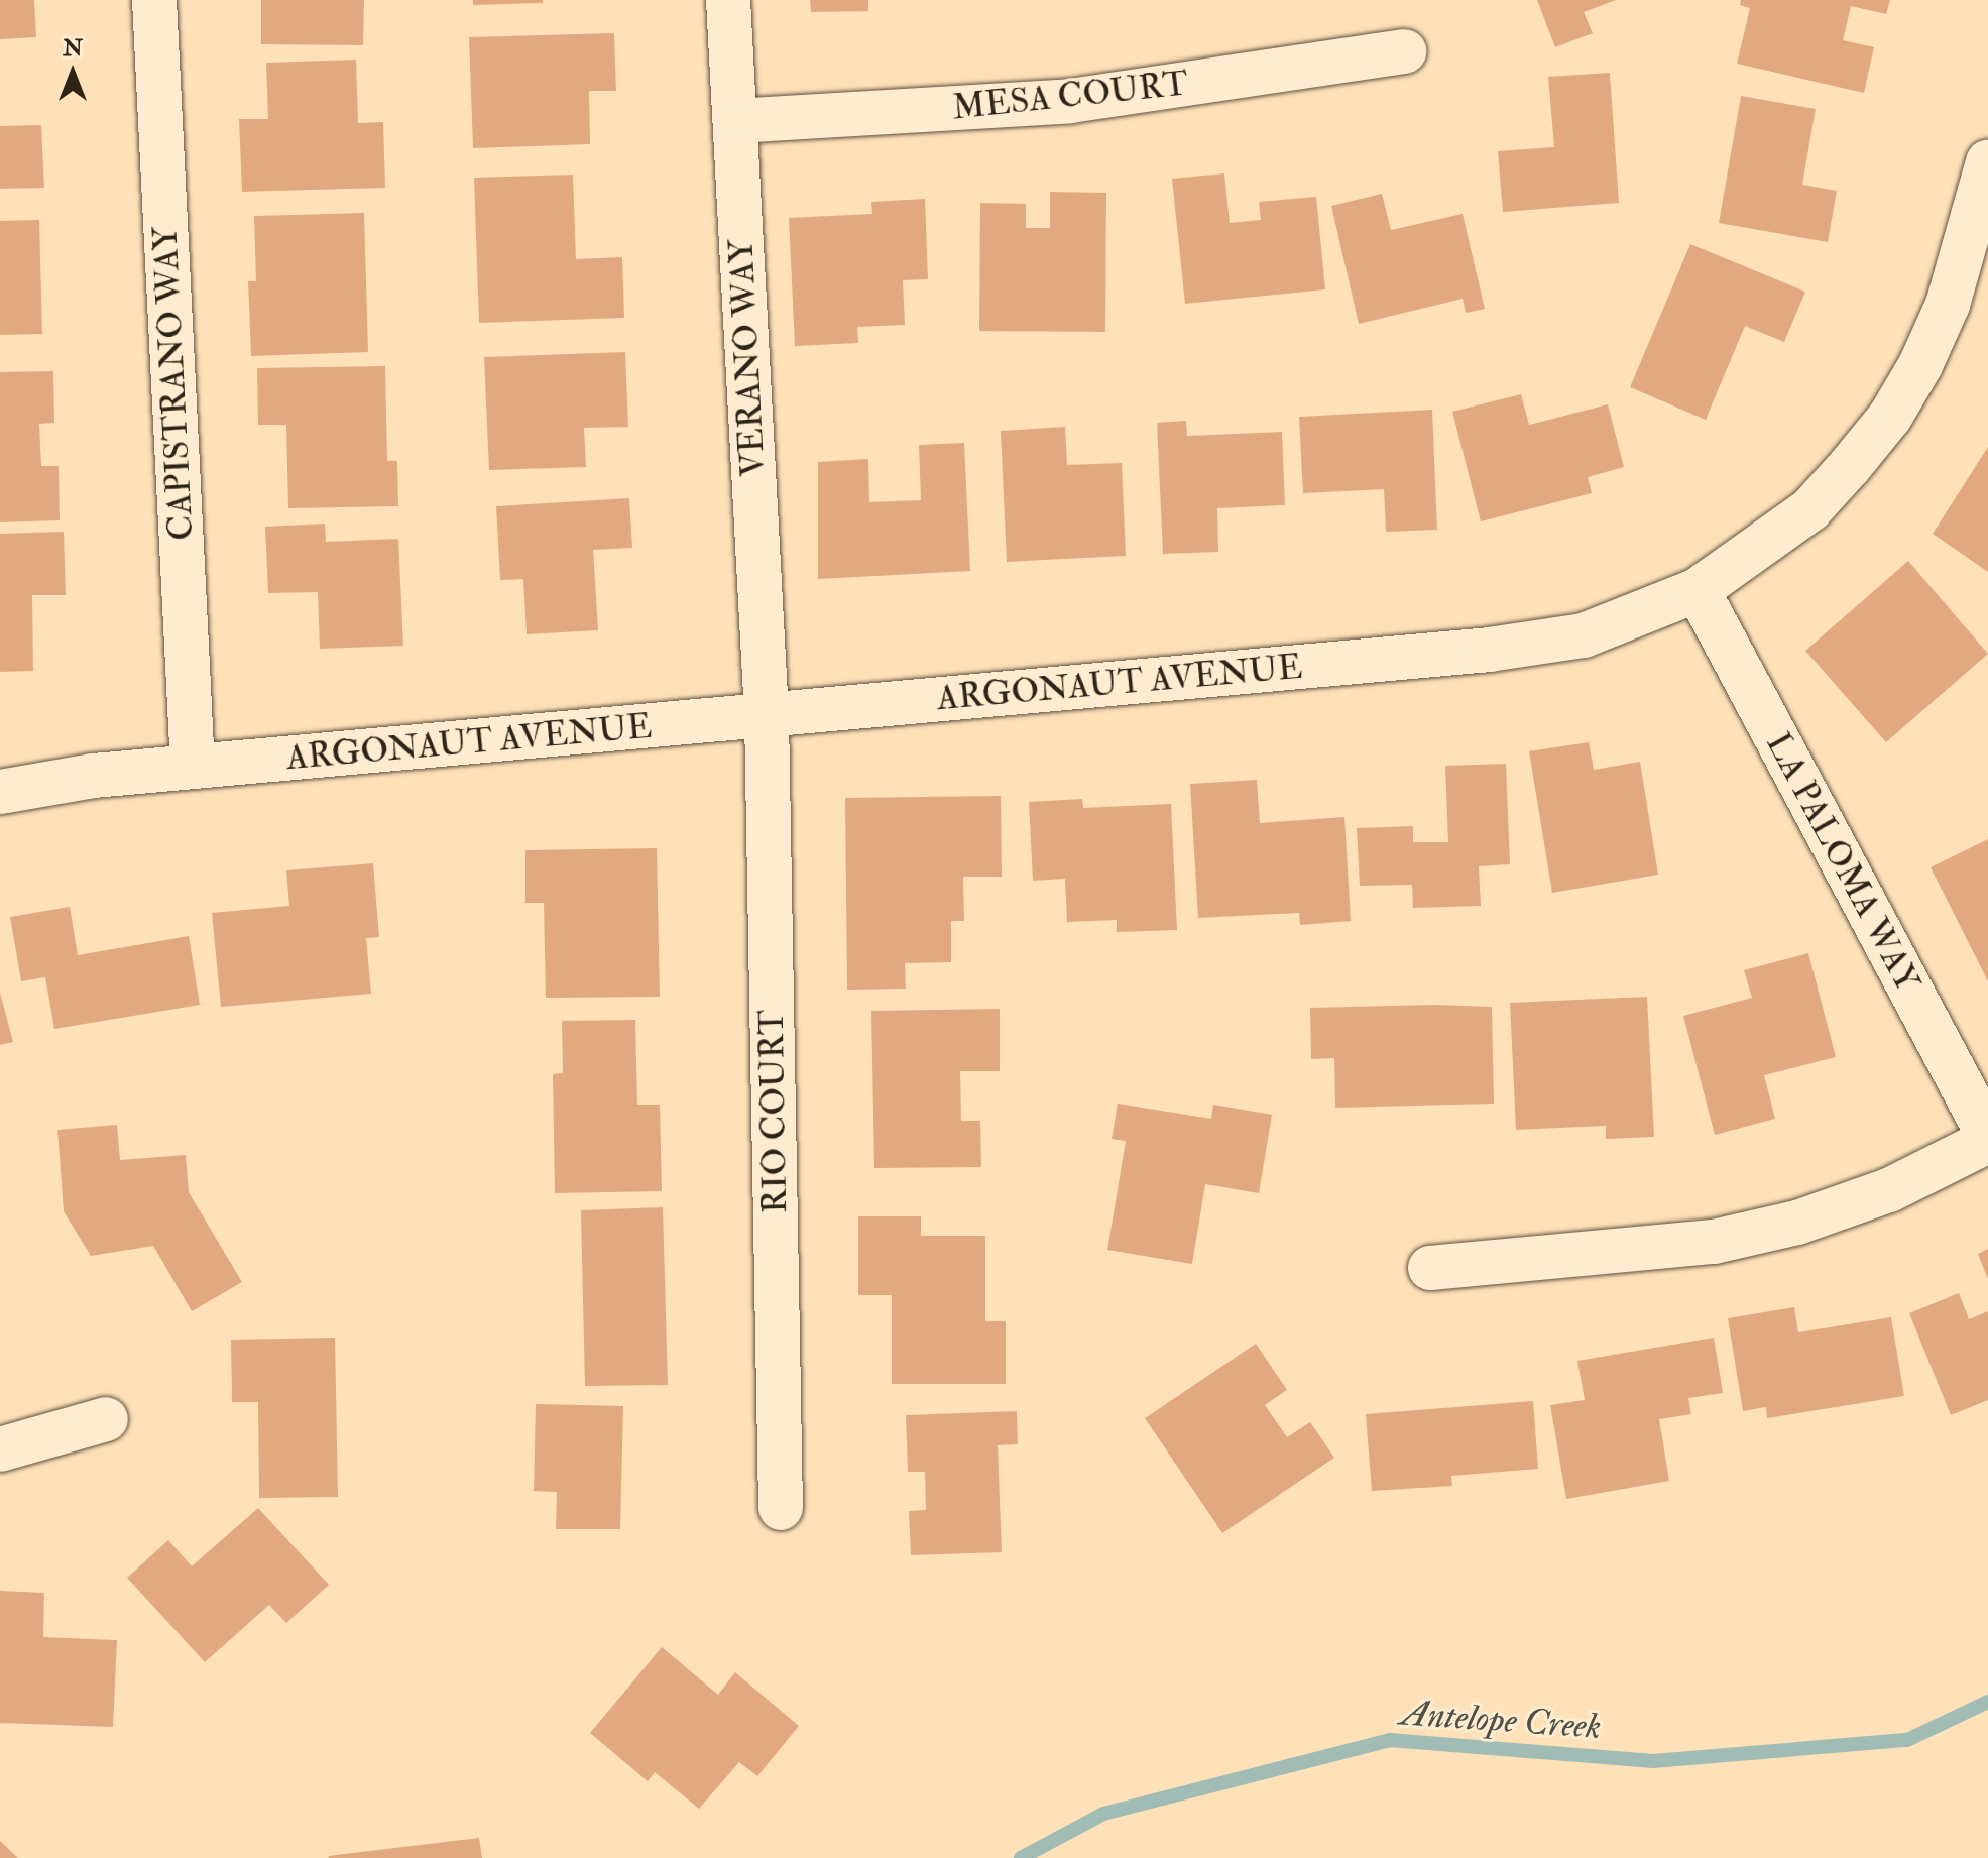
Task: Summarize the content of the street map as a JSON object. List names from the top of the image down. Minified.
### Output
{"streets":{"street":["MESA COURT","VERANO WAY","CAPISTRANO WAY","ARGONAUT AVENUE","LA PALOMA WAY","RIO COURT"]},"crossings":[["MESA COURT","VERANO WAY"],["VERANO WAY","ARGONAUT AVENUE"],["VERANO WAY","RIO COURT"],["CAPISTRANO WAY","ARGONAUT AVENUE"],["ARGONAUT AVENUE","LA PALOMA WAY"],["ARGONAUT AVENUE","RIO COURT"]],"water":["Antelope Creek"],"north":"top"}
